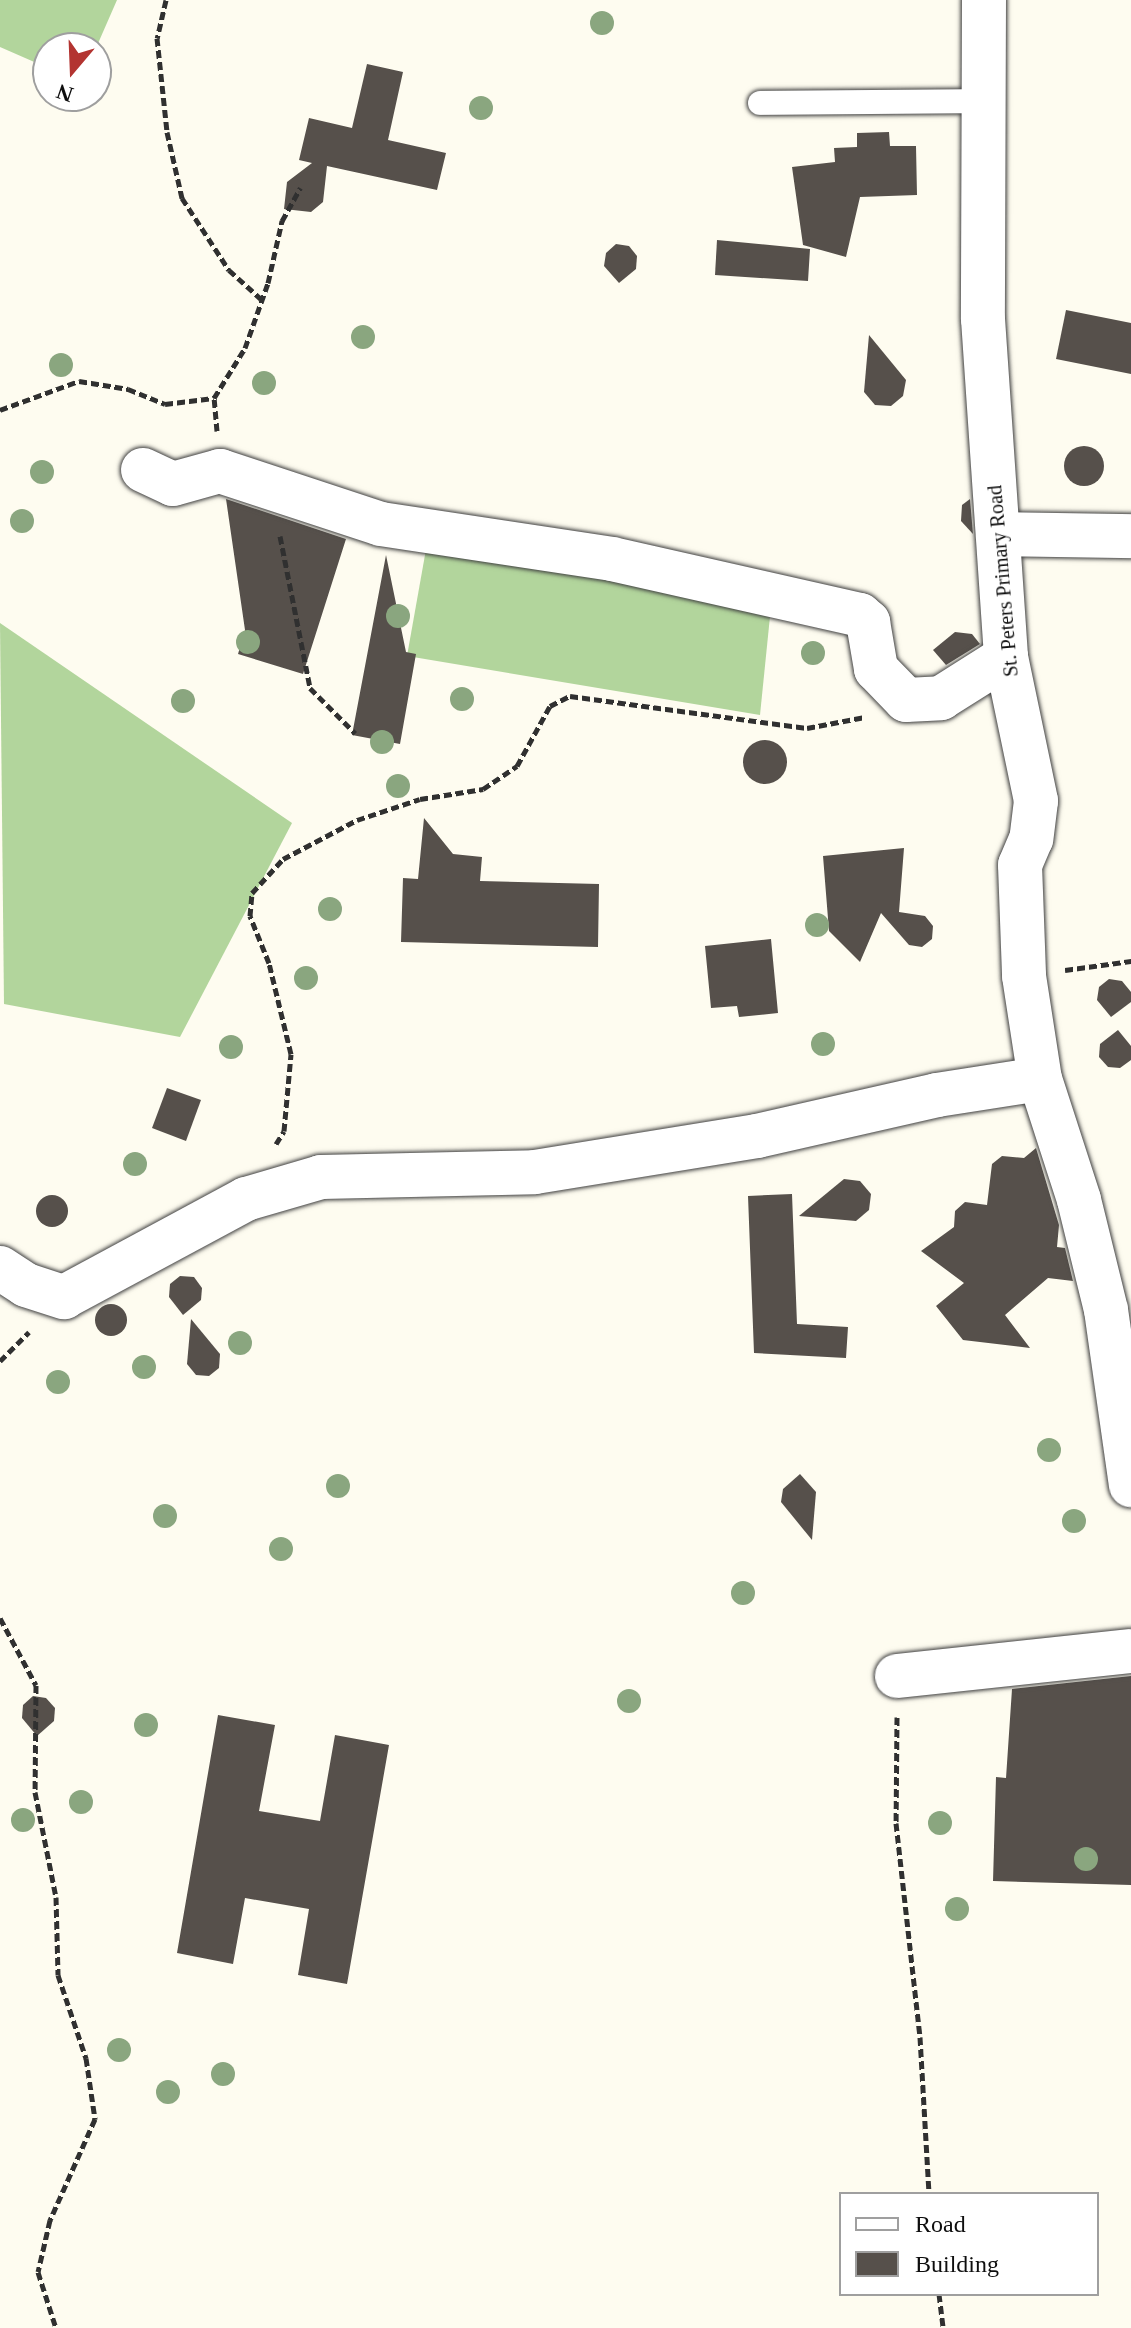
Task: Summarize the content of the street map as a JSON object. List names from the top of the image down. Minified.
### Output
{"streets":{"street":["St. Peters Primary Road"]},"legend":["Road","Building"],"north":"bottom"}
